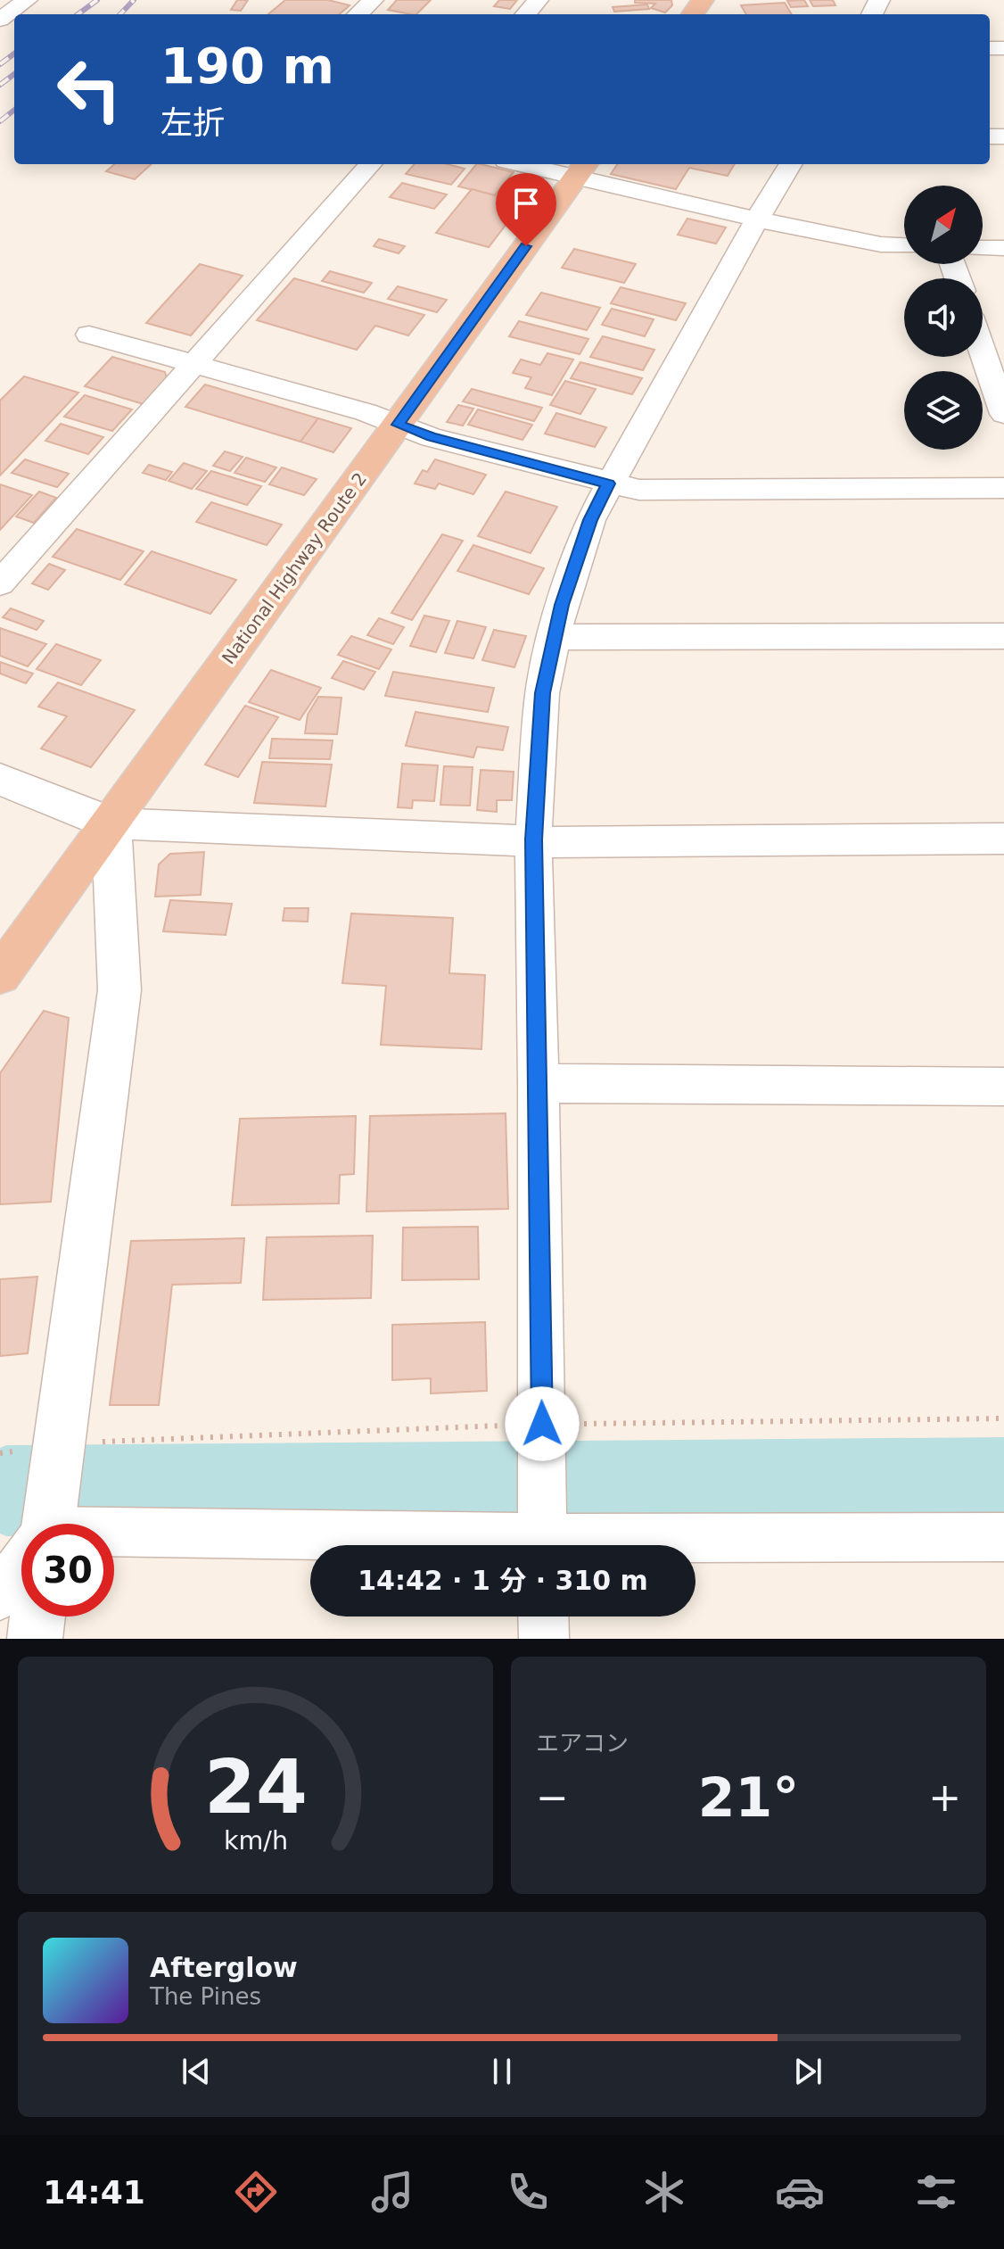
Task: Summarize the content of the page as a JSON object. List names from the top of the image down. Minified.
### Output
{"streets":{"highway":["National Highway Route 2"]},"north":"top right","page":{"turn":["190 m","左折"],"limit":"30","trip":"14:42 · 1 分 · 310 m","tile":"エアコン","heat":["−","21°","+"],"song":["Afterglow","The Pines"],"tabs":"14:41","gauge":["24","km/h"]}}
